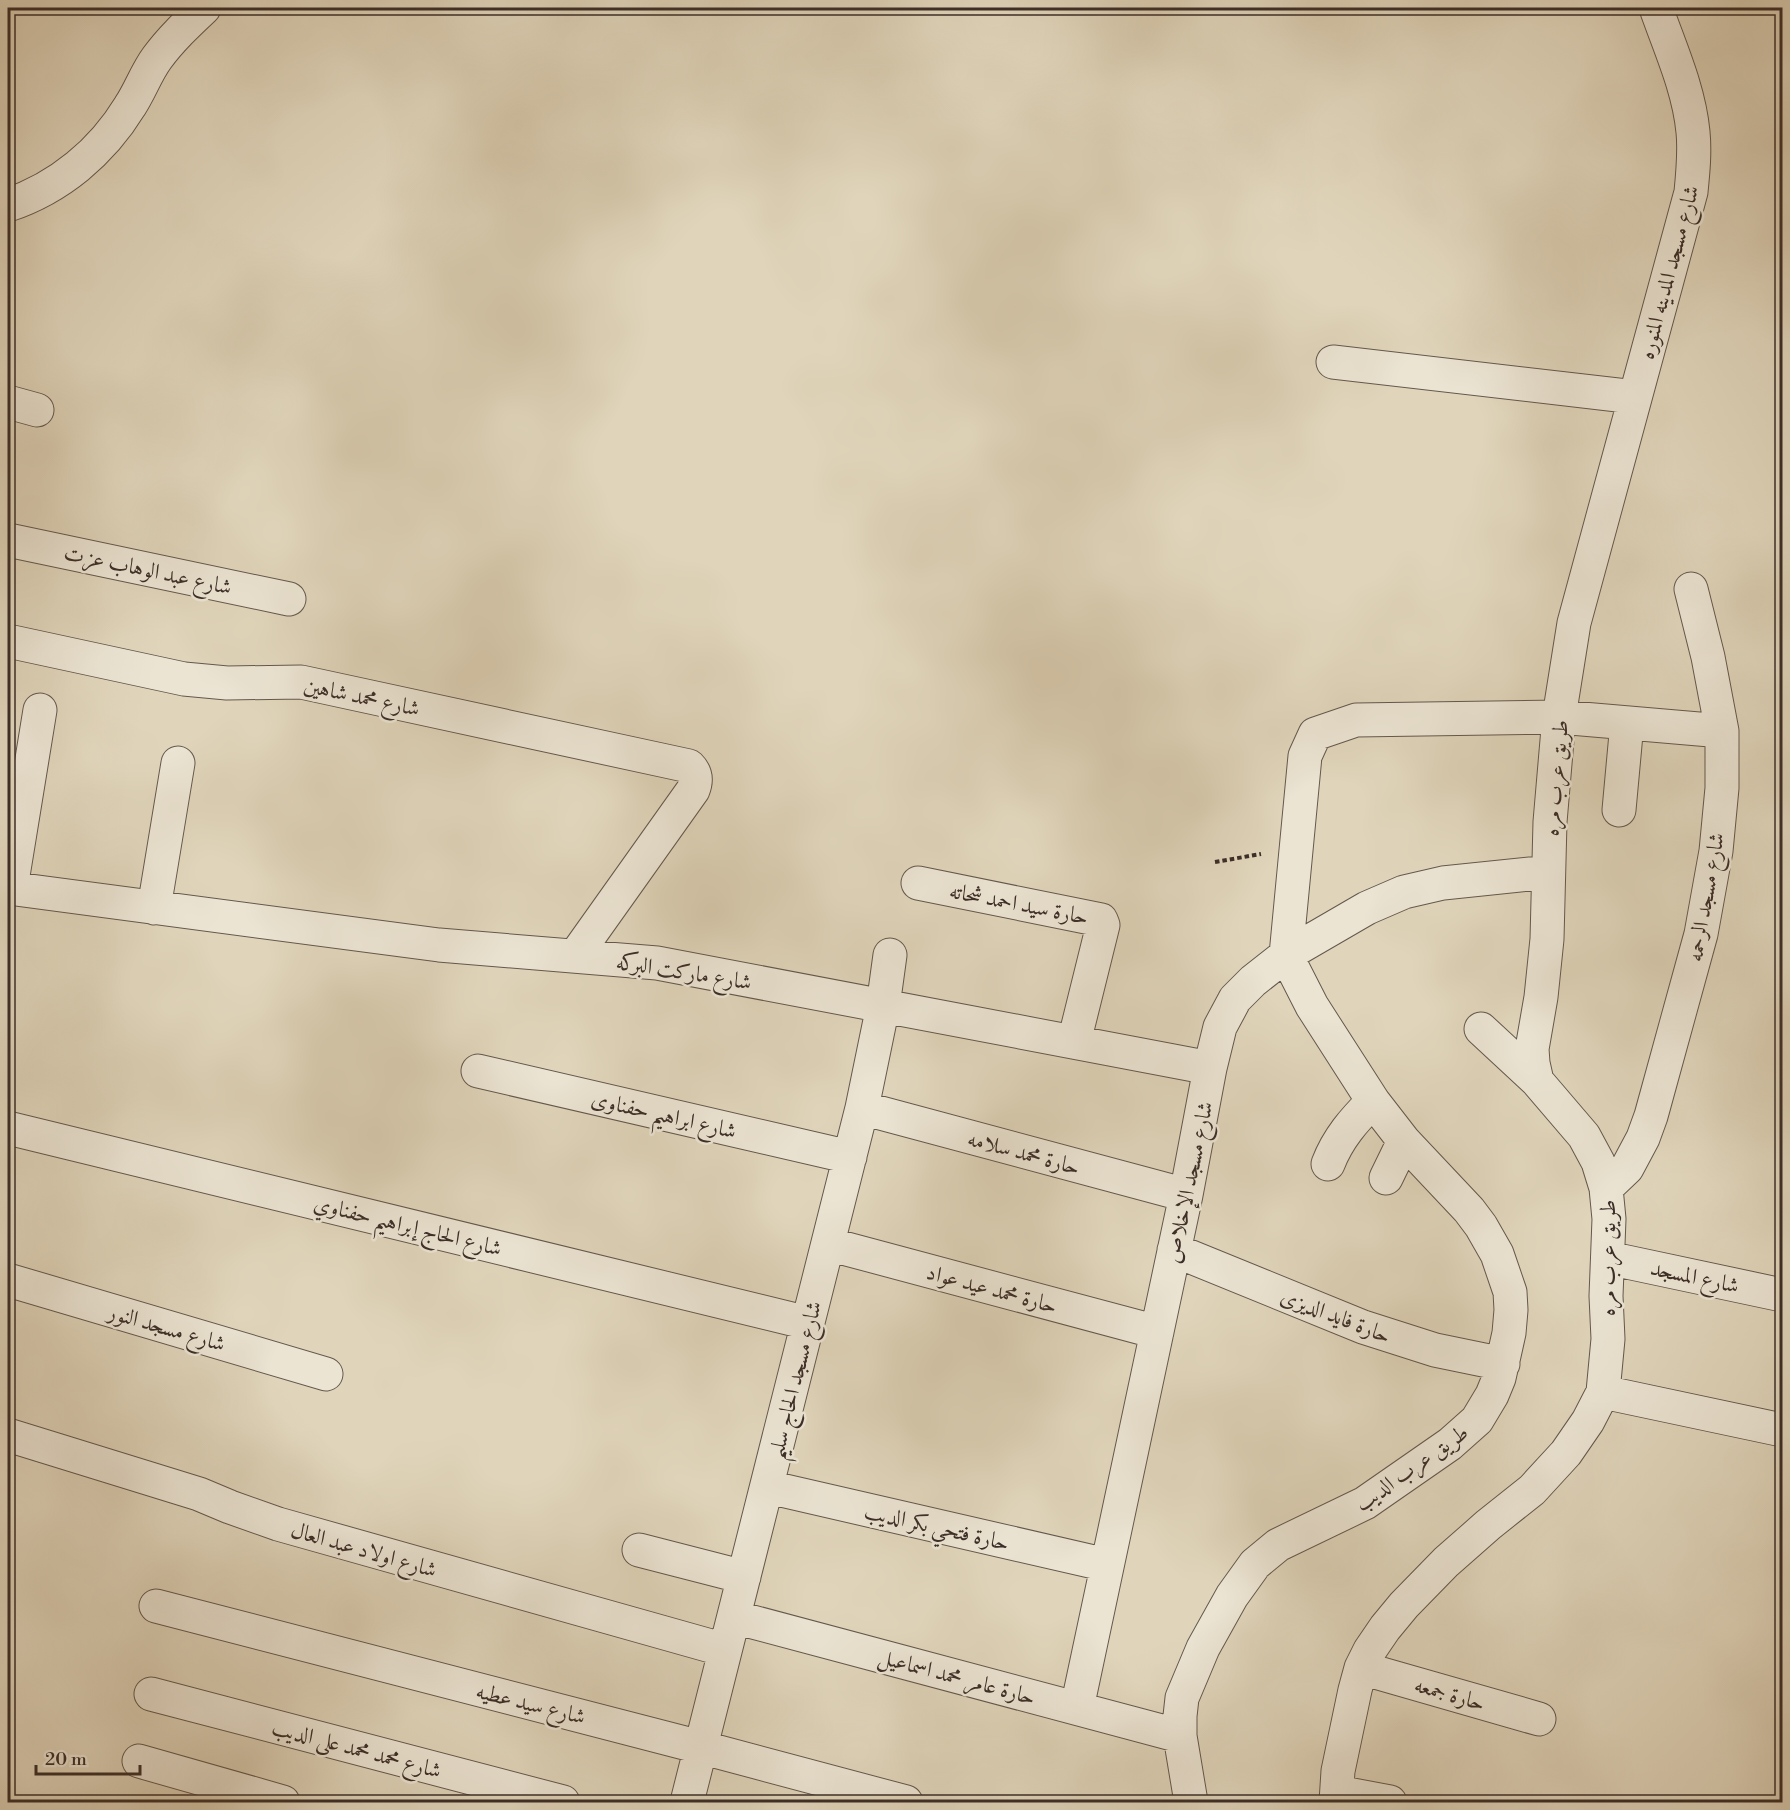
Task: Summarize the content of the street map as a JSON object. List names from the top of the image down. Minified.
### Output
{"streets":{"street":["شارع مسجد المدينه المنوره","شارع عبد الوهاب عزت","شارع محمد شاهين","طريق عرب مره","شارع مسجد الرحمه","حارة سيد احمد شحاته","شارع ماركت البركه","شارع ابراهيم حفناوى","حارة محمد سلامه","شارع مسجد الإخلاص","شارع الحاج إبراهيم حفناوي","شارع المسجد","حارة محمد عيد عواد","حارة فايد الديزى","شارع مسجد النور","شارع مسجد الحاج سليم","طريق عرب الديب","حارة فتحي بكر الديب","شارع اولاد عبد العال","حارة عامر محمد اسماعيل","حارة جمعه","شارع سيد عطيه","شارع محمد محمد على الديب"]},"crossings":[["شارع مسجد المدينه المنوره","طريق عرب مره"],["شارع محمد شاهين","شارع ماركت البركه"],["طريق عرب مره","شارع مسجد الرحمه"],["طريق عرب مره","شارع مسجد الإخلاص"],["طريق عرب مره","شارع المسجد"],["طريق عرب مره","حارة جمعه"],["حارة سيد احمد شحاته","شارع ماركت البركه"],["شارع ماركت البركه","شارع مسجد الإخلاص"],["شارع ماركت البركه","شارع مسجد الحاج سليم"],["شارع ابراهيم حفناوى","شارع مسجد الحاج سليم"],["حارة محمد سلامه","شارع مسجد الإخلاص"],["حارة محمد سلامه","شارع مسجد الحاج سليم"],["شارع مسجد الإخلاص","حارة محمد عيد عواد"],["شارع مسجد الإخلاص","حارة فايد الديزى"],["شارع مسجد الإخلاص","طريق عرب الديب"],["شارع مسجد الإخلاص","حارة فتحي بكر الديب"],["شارع مسجد الإخلاص","حارة عامر محمد اسماعيل"],["شارع الحاج إبراهيم حفناوي","شارع مسجد الحاج سليم"],["حارة محمد عيد عواد","شارع مسجد الحاج سليم"],["حارة فايد الديزى","طريق عرب الديب"],["شارع مسجد الحاج سليم","حارة فتحي بكر الديب"],["شارع مسجد الحاج سليم","شارع اولاد عبد العال"],["شارع مسجد الحاج سليم","حارة عامر محمد اسماعيل"],["شارع مسجد الحاج سليم","شارع سيد عطيه"],["طريق عرب الديب","حارة عامر محمد اسماعيل"]],"scale_bar":"20 m"}
